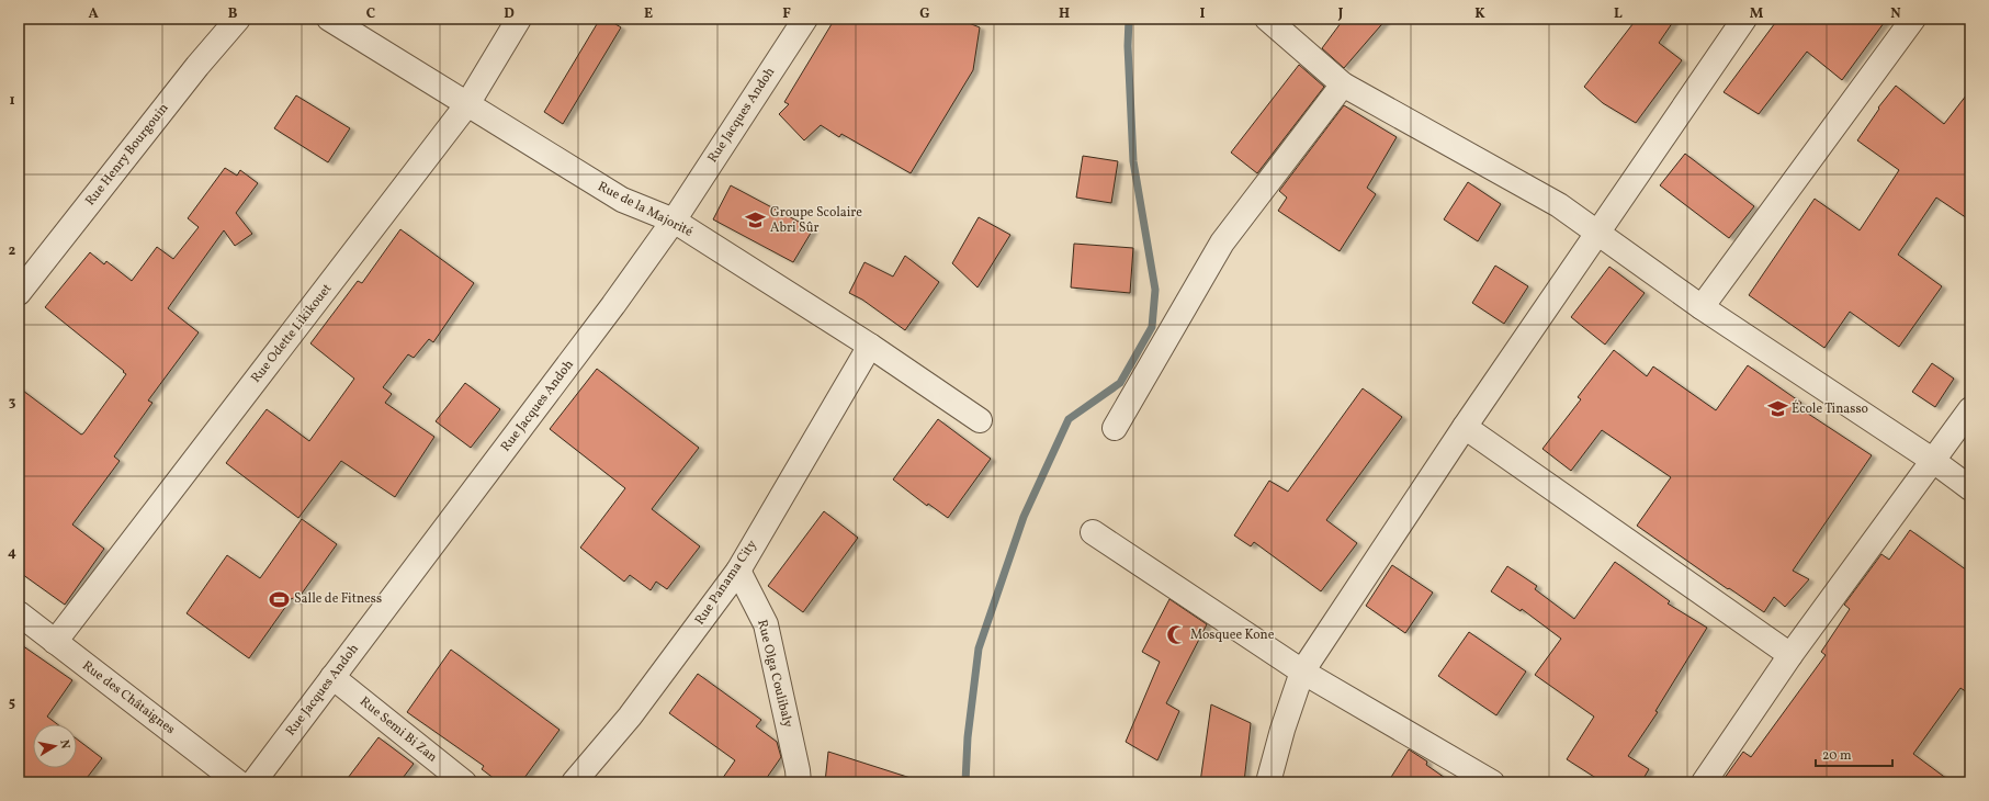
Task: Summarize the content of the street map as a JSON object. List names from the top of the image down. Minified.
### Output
{"streets":{"street":["Rue Jacques Andoh","Rue Henry Bourgouin","Rue de la Majorité","Rue Odette Likikouet","Rue Panama City","Rue Olga Coulibaly","Rue des Châtaignes","Rue Semi Bi Zan"]},"crossings":[["Rue Jacques Andoh","Rue de la Majorité"],["Rue Jacques Andoh","Rue Semi Bi Zan"],["Rue de la Majorité","Rue Odette Likikouet"],["Rue de la Majorité","Rue Panama City"],["Rue Odette Likikouet","Rue des Châtaignes"],["Rue Panama City","Rue Olga Coulibaly"]],"places":{"school or university":["Groupe Scolaire Abri Sûr","École Tinasso"],"sports":["Salle de Fitness"],"mosque":["Mosquee Kone"]},"scale_bar":"20 m","north":"right","grid":{"columns":["A","B","C","D","E","F","G","H","I","J","K","L","M","N"],"rows":["1","2","3","4","5"]}}
